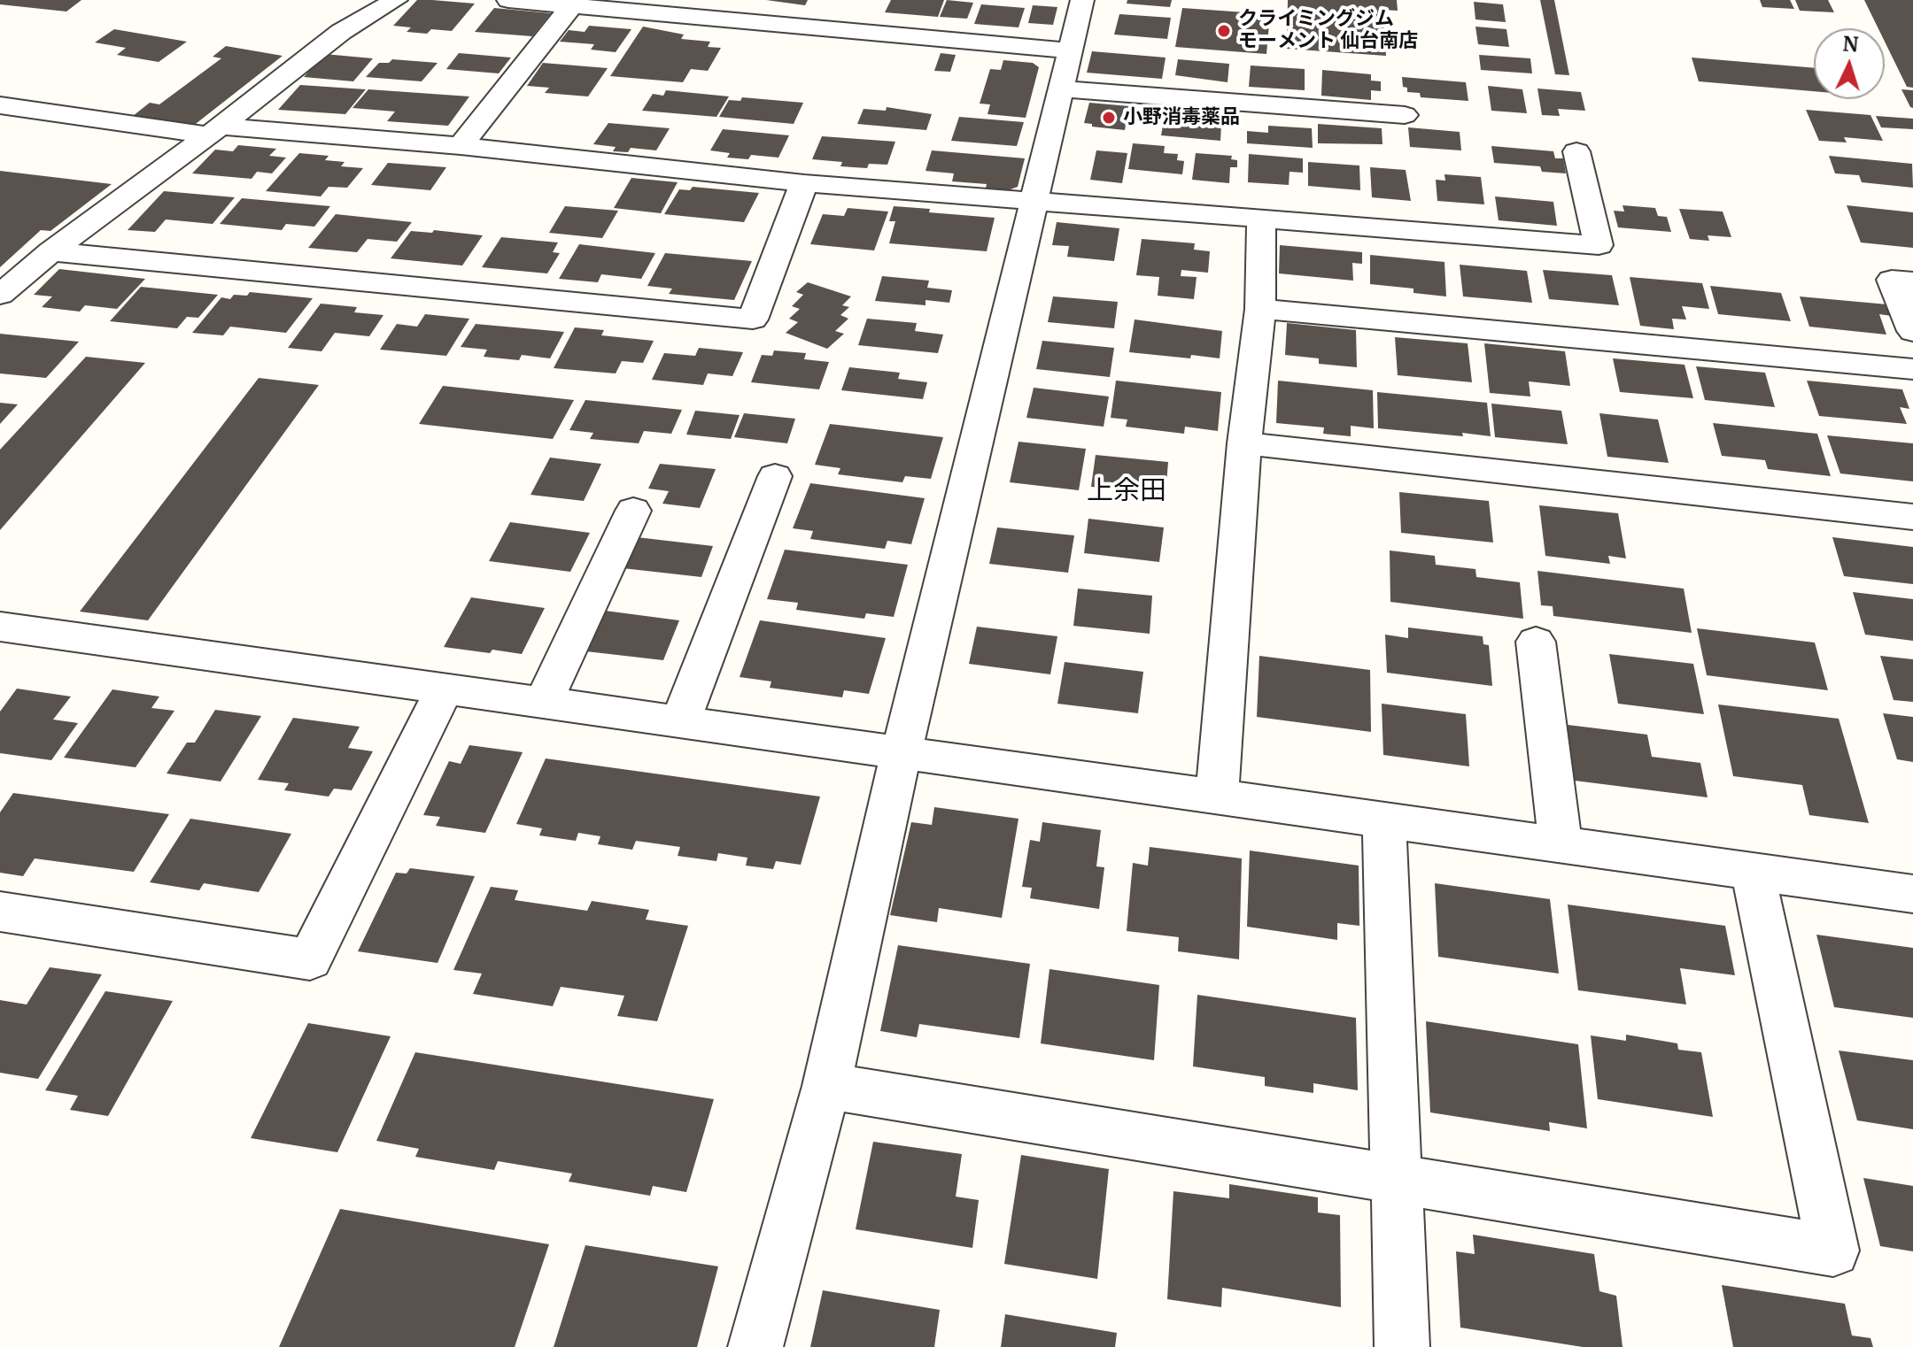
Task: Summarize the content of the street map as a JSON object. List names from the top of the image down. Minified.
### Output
{"districts":["上余田"],"places":["クライミングジム モーメント 仙台南店","小野消毒薬品"],"north":"top"}
